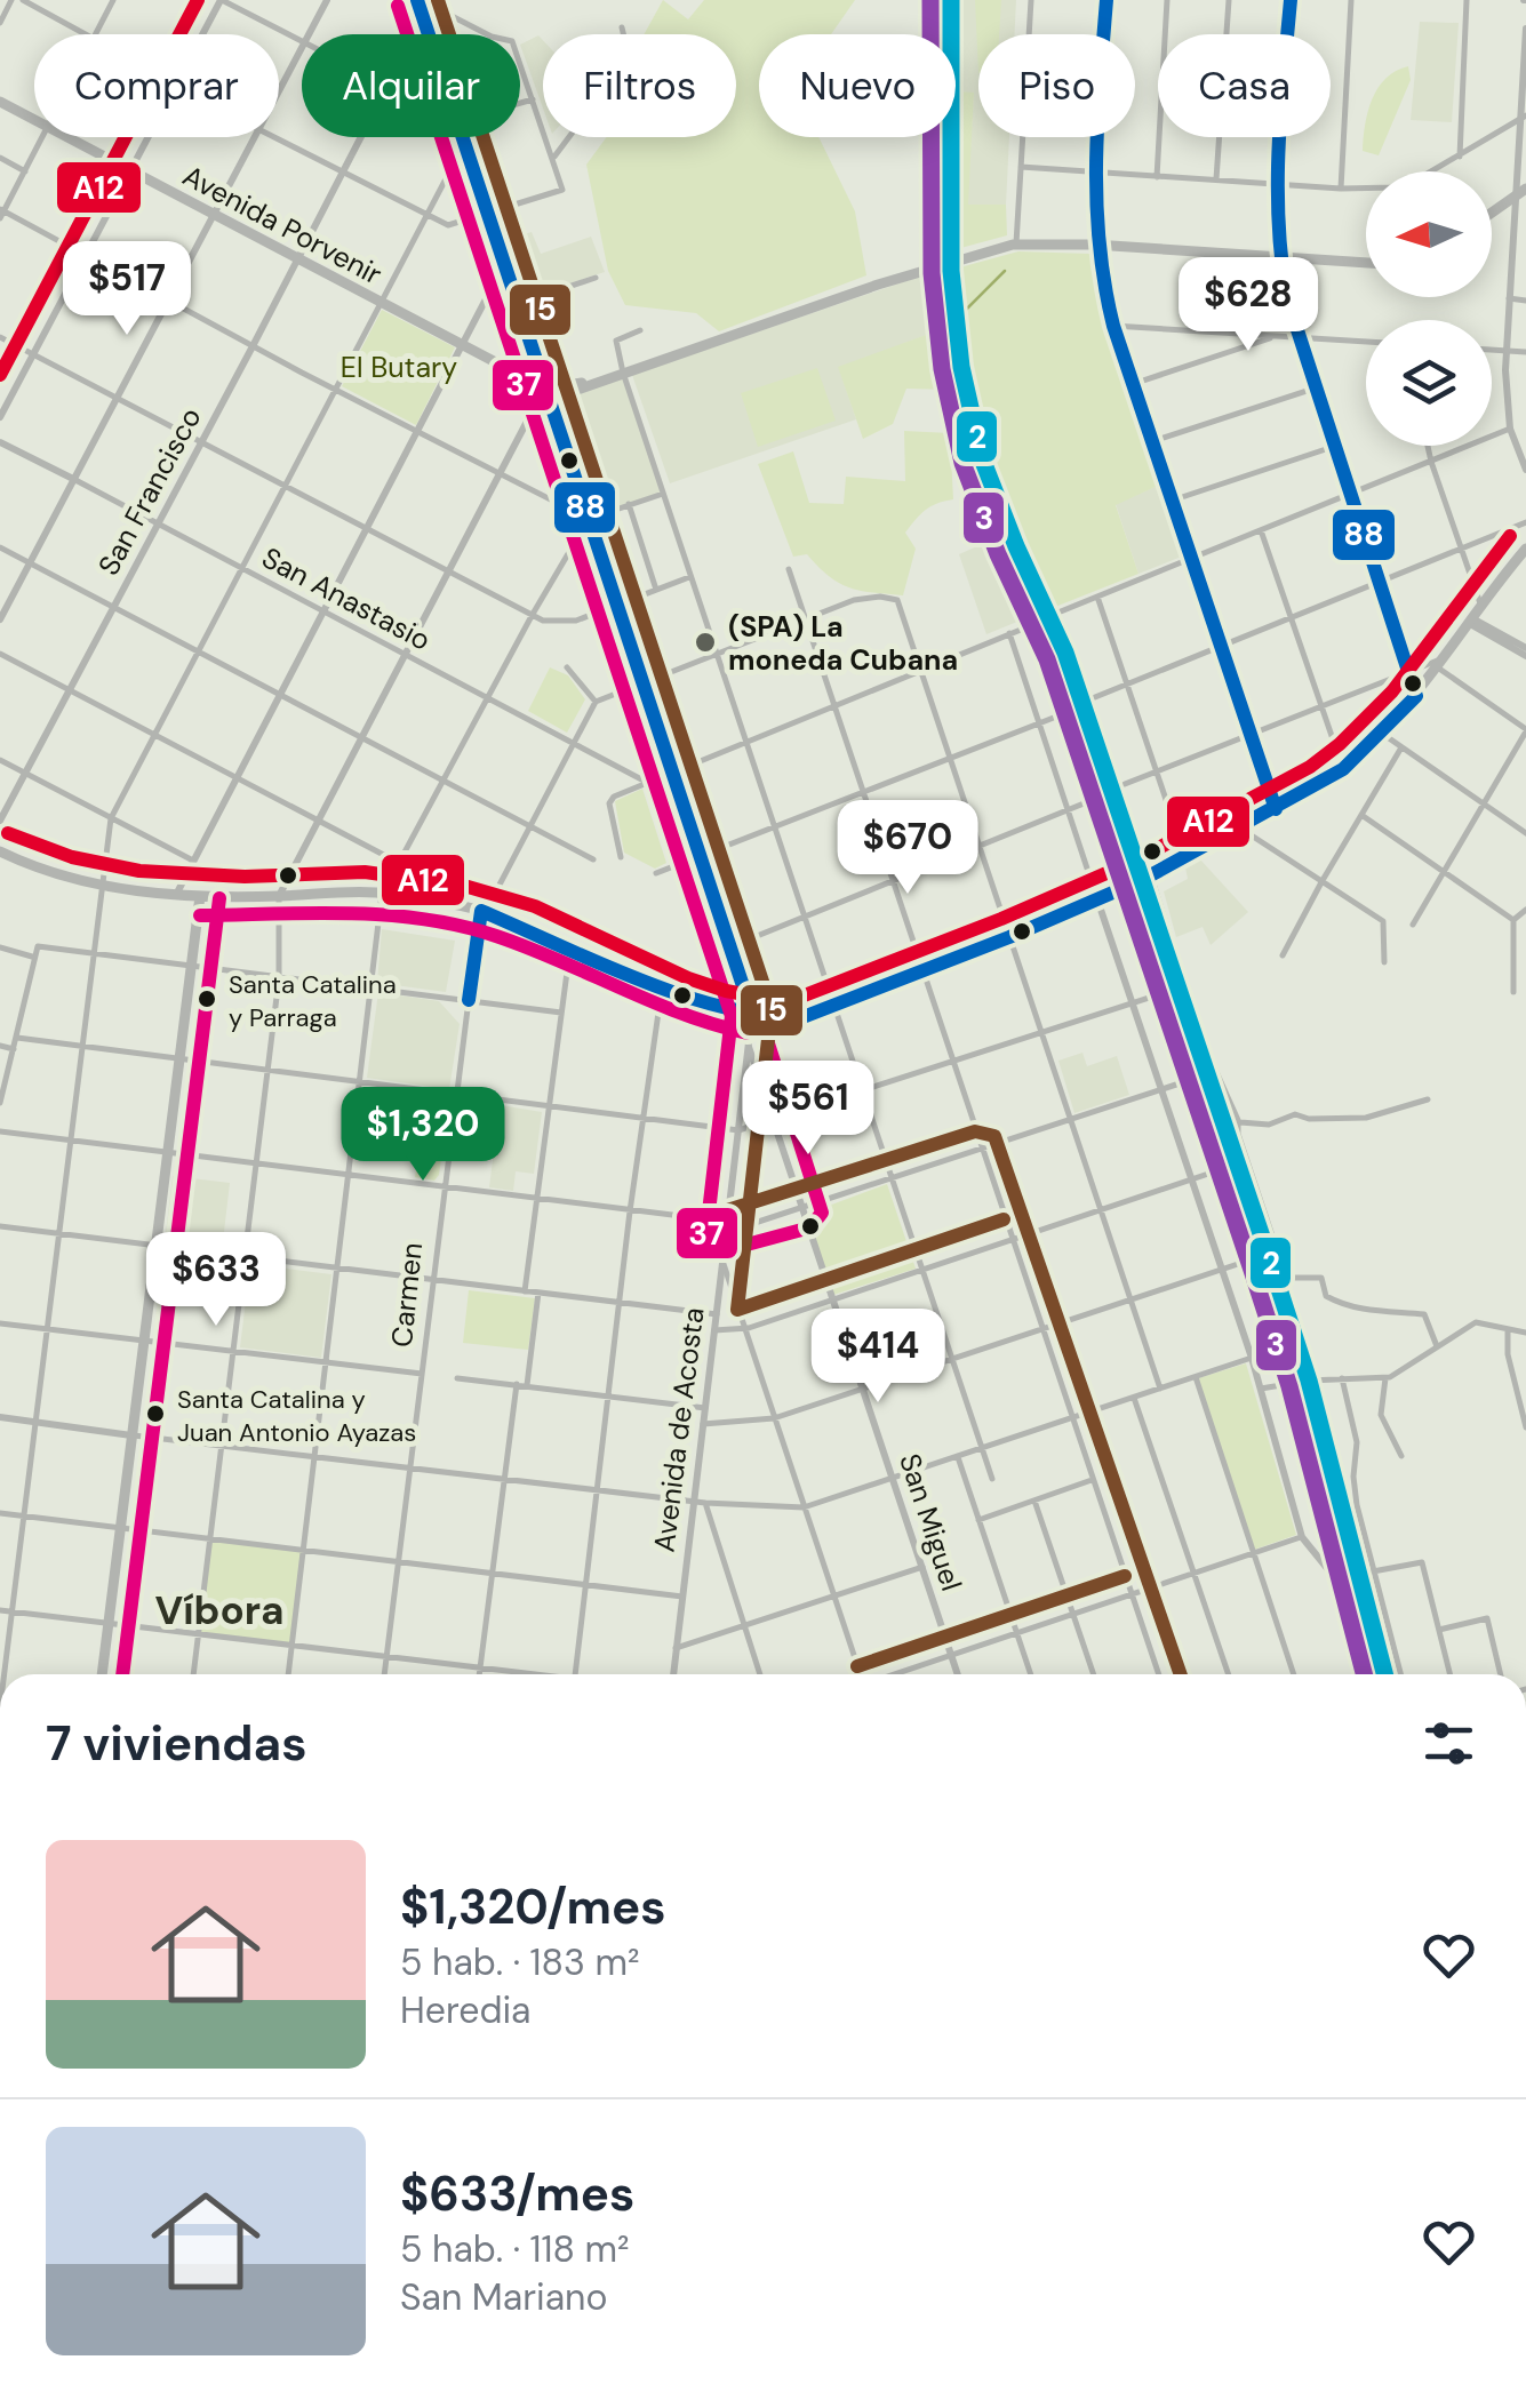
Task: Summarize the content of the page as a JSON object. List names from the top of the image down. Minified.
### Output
{"streets":{"main road":["Avenida Porvenir"],"street":["San Francisco","San Anastasio","Carmen","Avenida de Acosta","San Miguel"]},"crossings":[["Avenida Porvenir","San Francisco"],["Avenida Porvenir","Avenida de Acosta"],["San Francisco","San Anastasio"],["San Francisco","Avenida de Acosta"],["Avenida de Acosta","San Miguel"]],"districts":["Víbora"],"parks":["El Butary"],"places":["(SPA) La moneda Cubana","Santa Catalina y Parraga","Santa Catalina y Juan Antonio Ayazas"],"lines":["transit line 2","transit line 3","transit line 88","transit line 15","transit line A12","transit line 37"],"north":"left","page":{"chip":["Comprar","Alquilar","Filtros","Nuevo","Piso","Casa"],"price":["$517","$628","$670","$561","$1,320","$633","$414"],"heading":"7 viviendas","list":[{"name":"$1,320/mes","note":"5 hab. · 183 m² · Heredia"},{"name":"$633/mes","note":"5 hab. · 118 m² · San Mariano"}]}}
